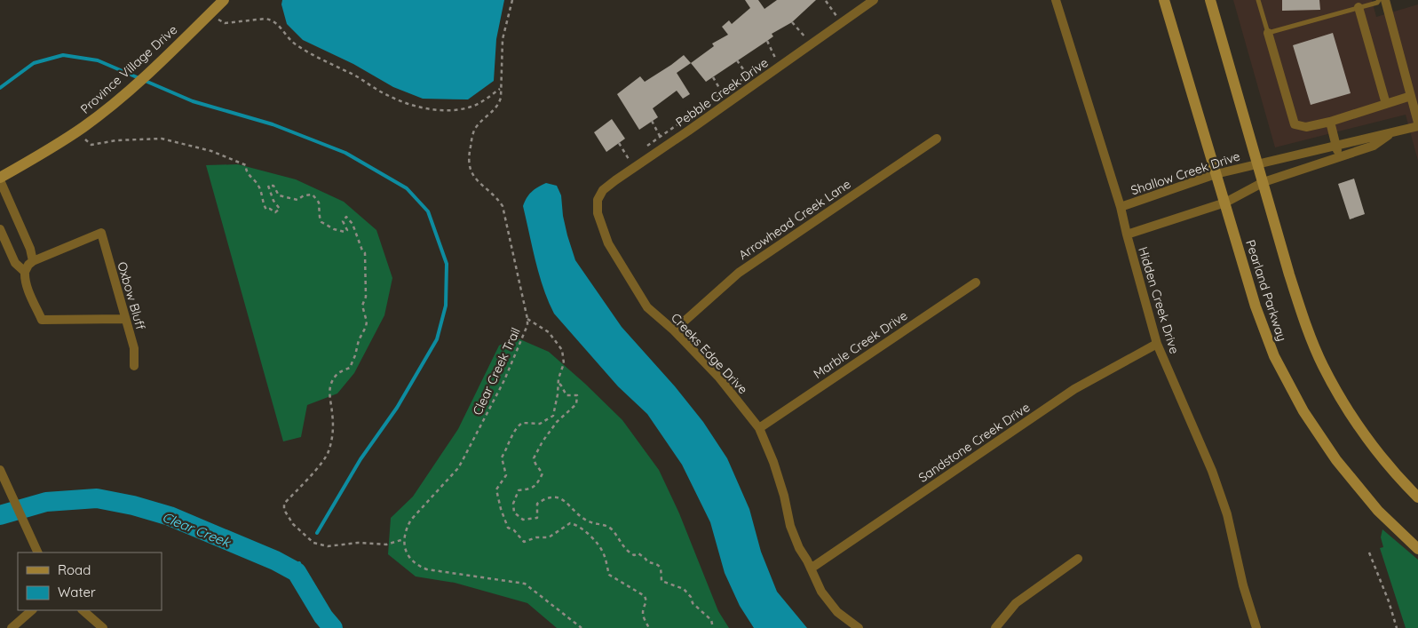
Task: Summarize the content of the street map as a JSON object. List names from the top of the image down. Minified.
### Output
{"streets":{"main road":["Province Village Drive","Pearland Parkway"],"street":["Pebble Creek Drive","Shallow Creek Drive","Arrowhead Creek Lane","Oxbow Bluff","Hidden Creek Drive","Marble Creek Drive","Creeks Edge Drive","Sandstone Creek Drive"],"path":["Clear Creek Trail"]},"crossings":[["Pebble Creek Drive","Creeks Edge Drive"],["Shallow Creek Drive","Pearland Parkway"],["Shallow Creek Drive","Hidden Creek Drive"],["Arrowhead Creek Lane","Creeks Edge Drive"],["Hidden Creek Drive","Sandstone Creek Drive"],["Marble Creek Drive","Creeks Edge Drive"],["Creeks Edge Drive","Sandstone Creek Drive"]],"water":["Clear Creek"],"legend":["Road","Water"]}
